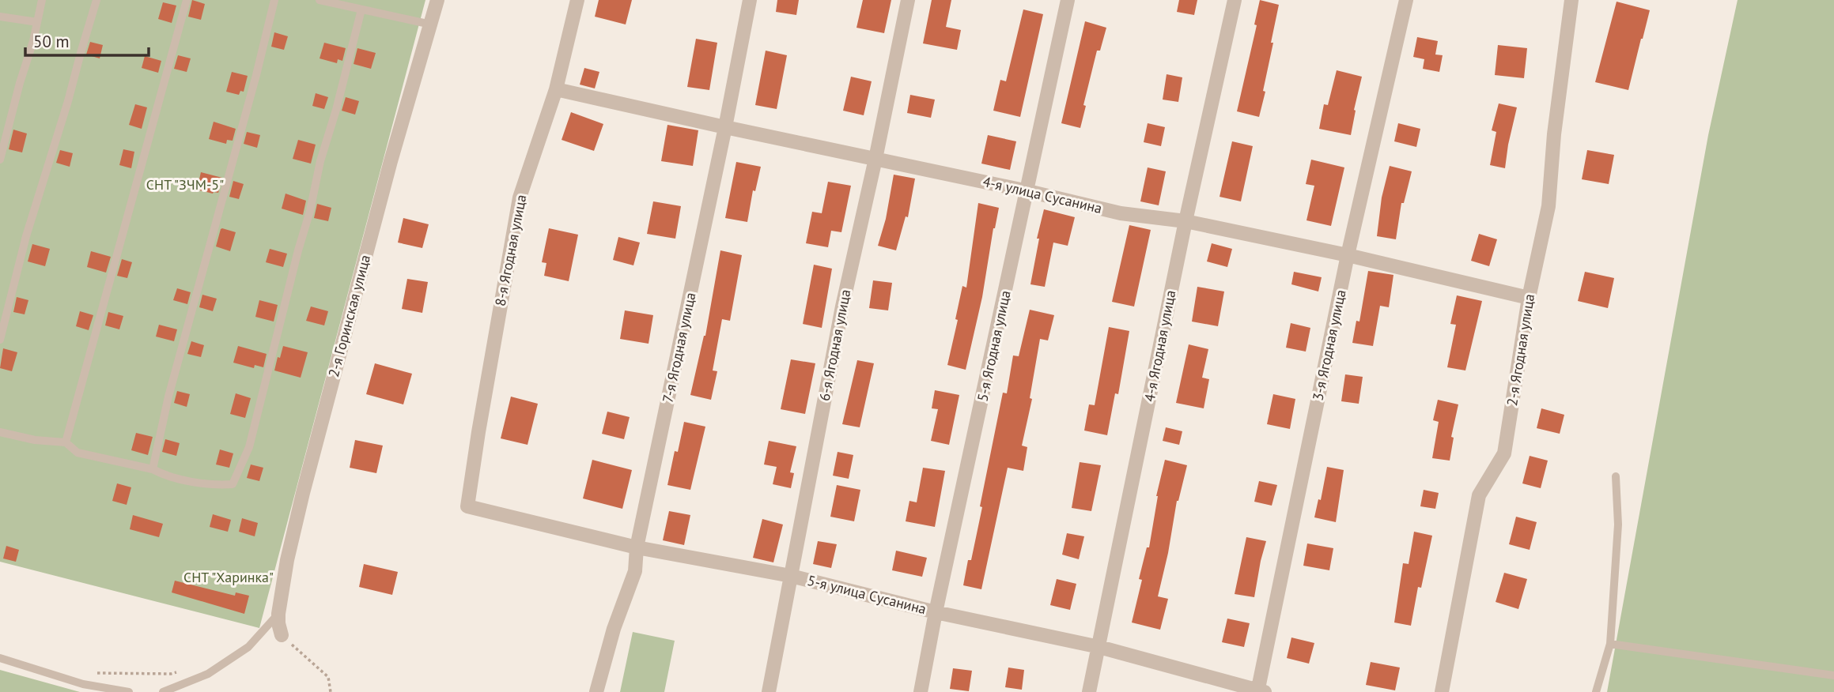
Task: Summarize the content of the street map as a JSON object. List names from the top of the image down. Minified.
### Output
{"streets":{"street":["4-я улица Сусанина","8-я Ягодная улица","2-я Горинская улица","6-я Ягодная улица","3-я Ягодная улица","5-я Ягодная улица","4-я Ягодная улица","7-я Ягодная улица","2-я Ягодная улица","5-я улица Сусанина"]},"crossings":[["4-я улица Сусанина","8-я Ягодная улица"],["4-я улица Сусанина","6-я Ягодная улица"],["4-я улица Сусанина","3-я Ягодная улица"],["4-я улица Сусанина","5-я Ягодная улица"],["4-я улица Сусанина","4-я Ягодная улица"],["4-я улица Сусанина","7-я Ягодная улица"],["4-я улица Сусанина","2-я Ягодная улица"],["8-я Ягодная улица","5-я улица Сусанина"],["6-я Ягодная улица","5-я улица Сусанина"],["3-я Ягодная улица","5-я улица Сусанина"],["5-я Ягодная улица","5-я улица Сусанина"],["4-я Ягодная улица","5-я улица Сусанина"],["7-я Ягодная улица","5-я улица Сусанина"]],"parks":["СНТ \"ЗЧМ-5\"","СНТ \"Харинка\""],"scale_bar":"50 m"}
